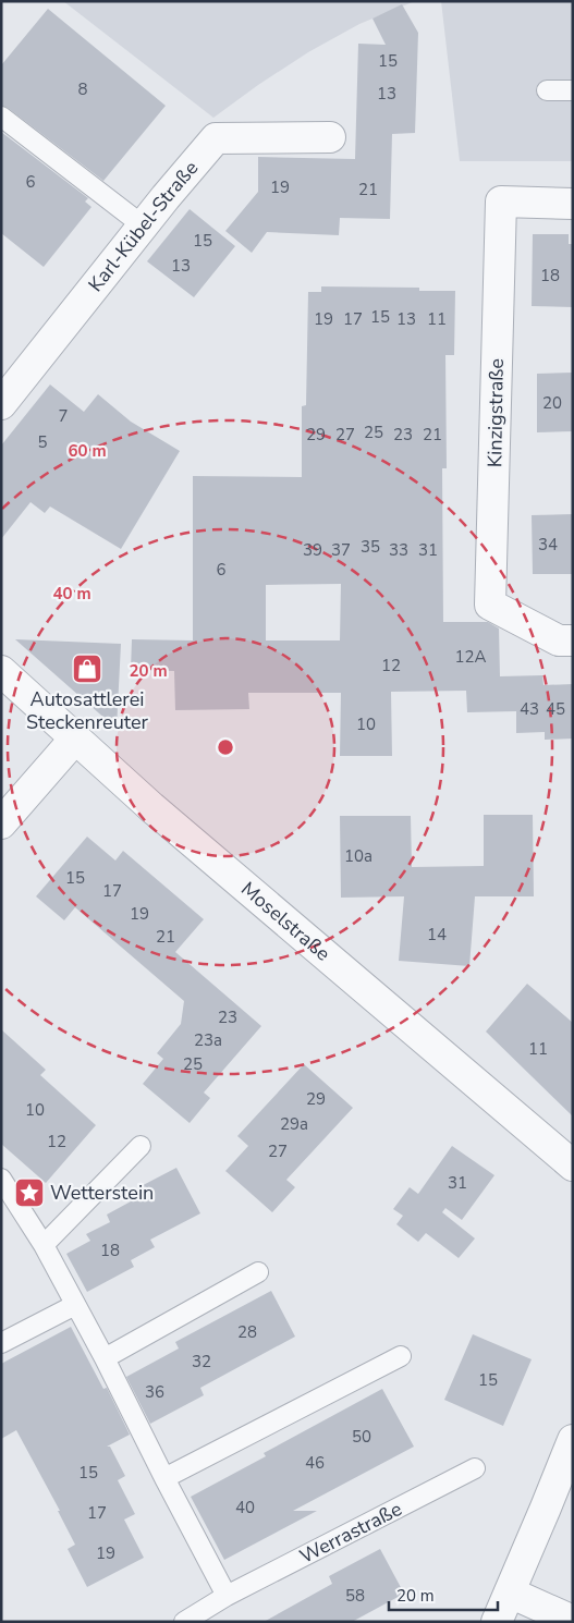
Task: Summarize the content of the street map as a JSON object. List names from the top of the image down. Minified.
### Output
{"streets":{"street":["Karl-Kübel-Straße","Kinzigstraße","Moselstraße"],"lane":["Werrastraße"]},"places":{"shop":["Autosattlerei Steckenreuter"],"place":["Wetterstein"]},"house_numbers":["15","8","13","6","19","21","15","13","18","15","19","17","13","11","20","7","25","29","27","23","21","5","34","35","39","37","33","31","6","12A","12","43","45","10","10a","15","17","19","14","21","23","23a","11","25","29","10","29a","12","27","31","18","28","32","15","36","50","46","15","40","17","19","58"],"scale_bar":"20 m","rings":["60 m","40 m","20 m"]}
